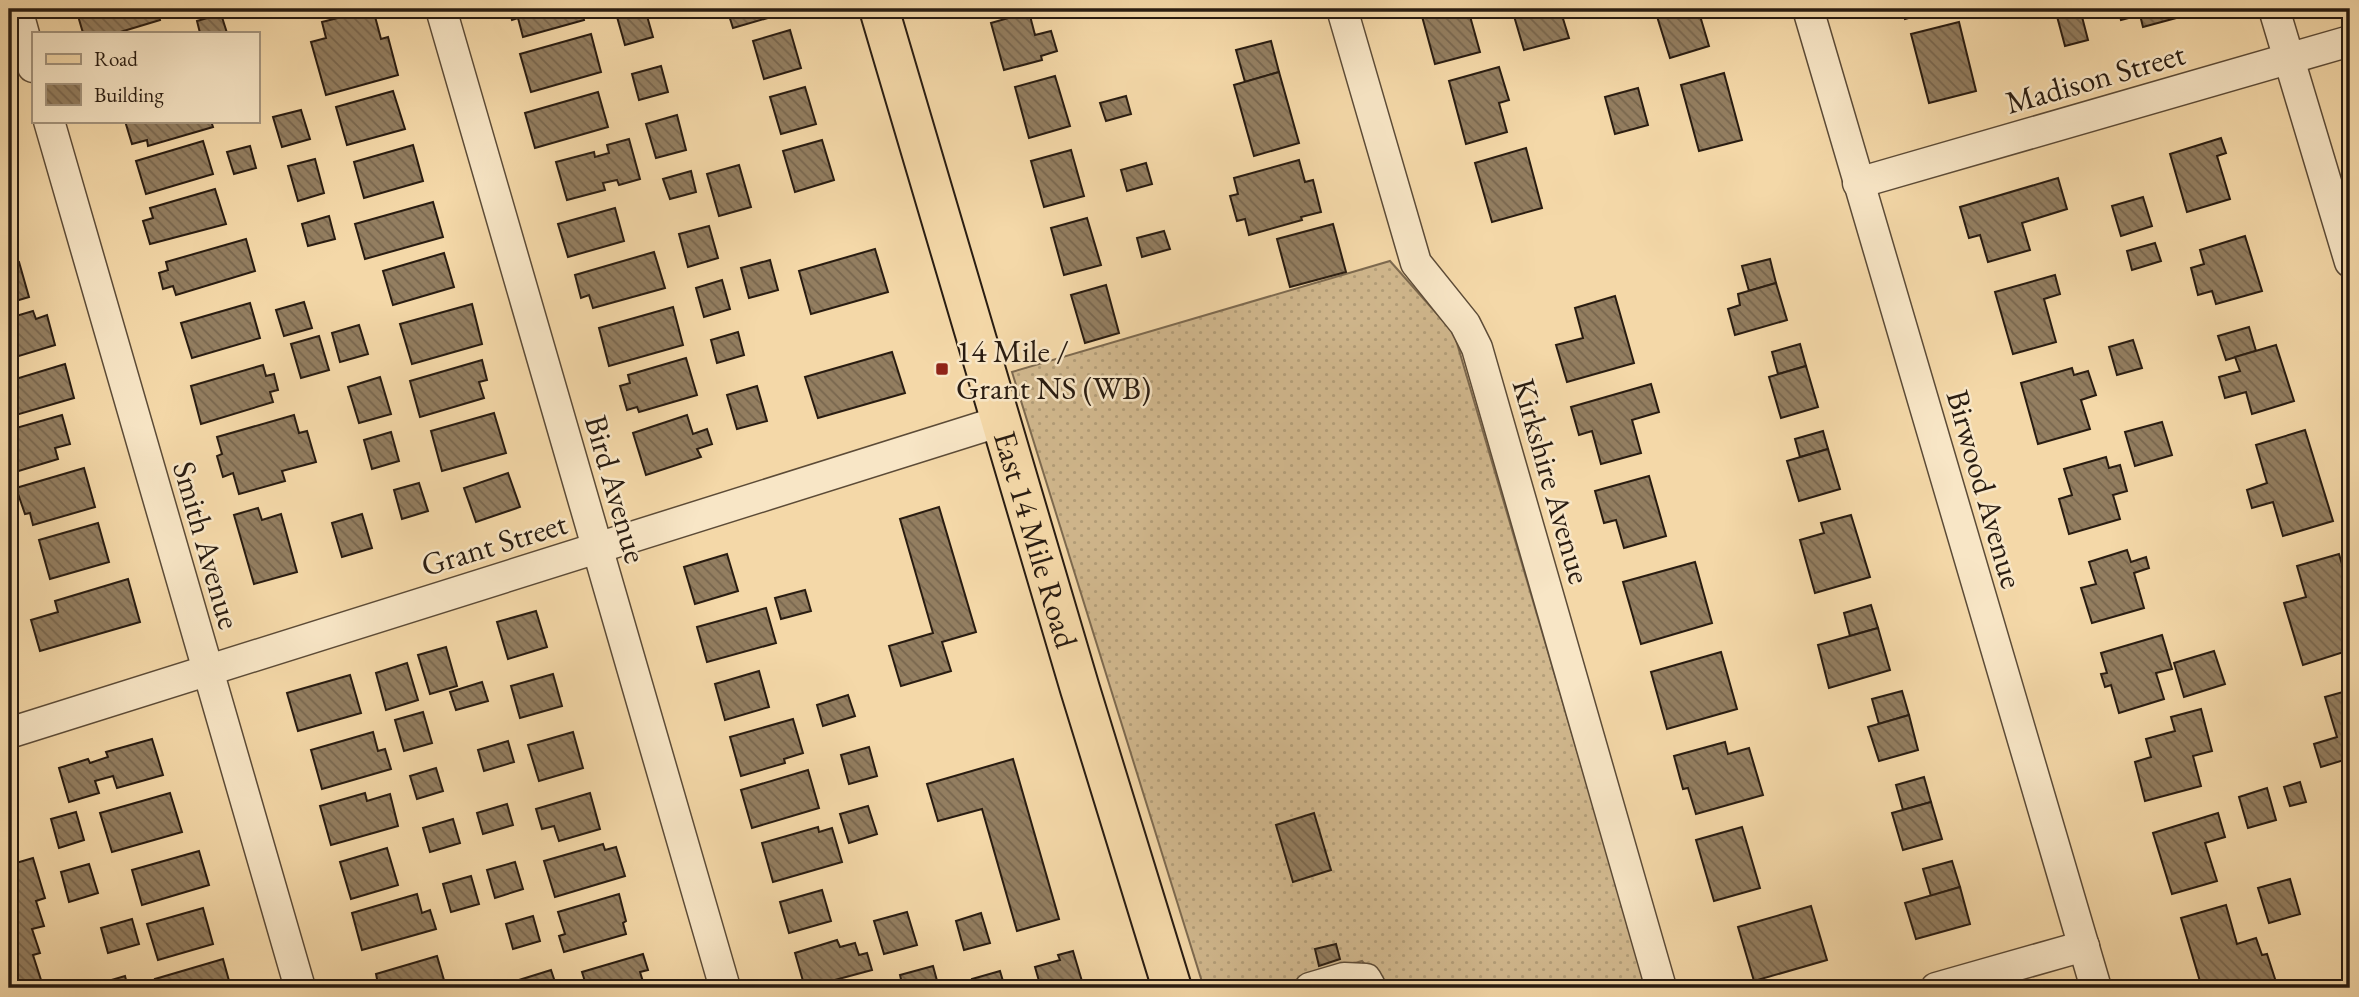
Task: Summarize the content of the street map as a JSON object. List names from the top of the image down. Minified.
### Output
{"streets":{"main road":["East 14 Mile Road"],"street":["Madison Street","Kirkshire Avenue","Bird Avenue","Birwood Avenue","Grant Street","Smith Avenue"]},"crossings":[["Madison Street","Birwood Avenue"],["Bird Avenue","Grant Street"],["East 14 Mile Road","Grant Street"],["Grant Street","Smith Avenue"]],"places":{"transit":["14 Mile / Grant NS (WB)"]},"legend":["Road","Building"]}
